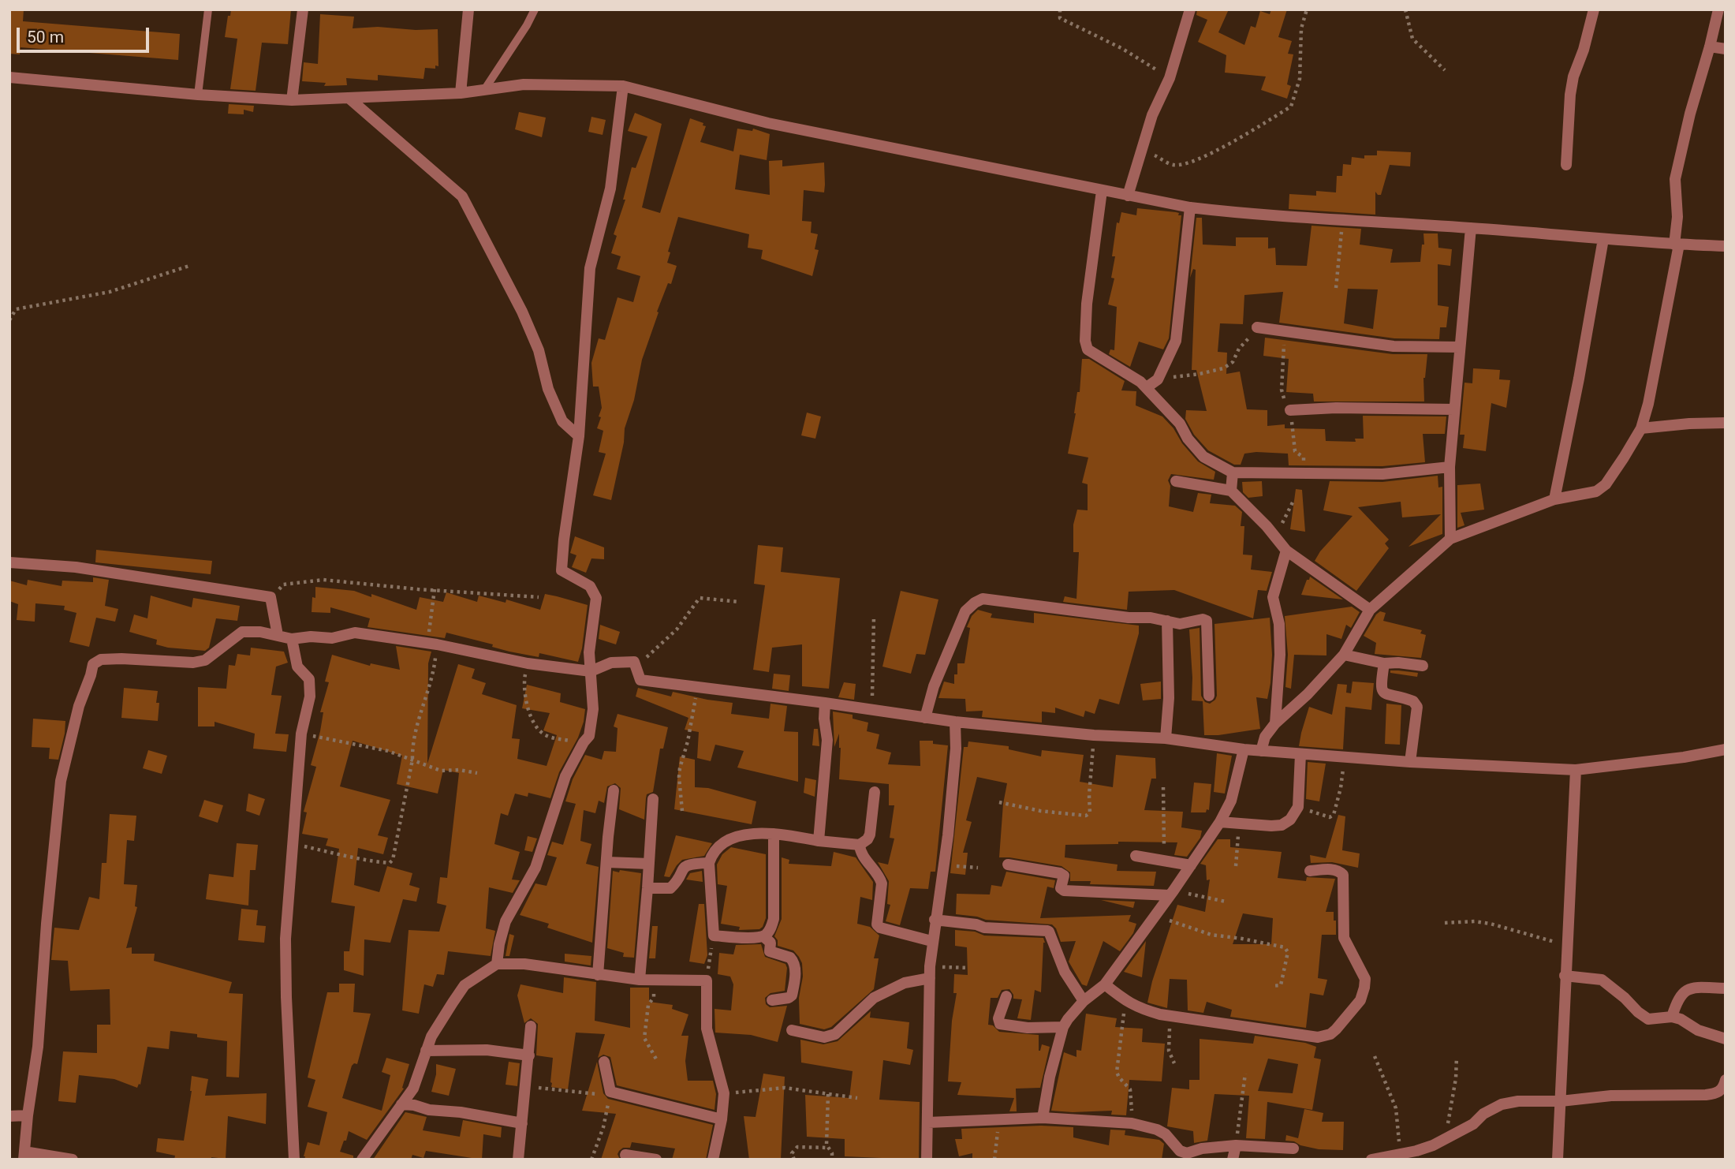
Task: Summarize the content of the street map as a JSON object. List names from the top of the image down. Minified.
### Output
{"scale_bar":"50 m"}
